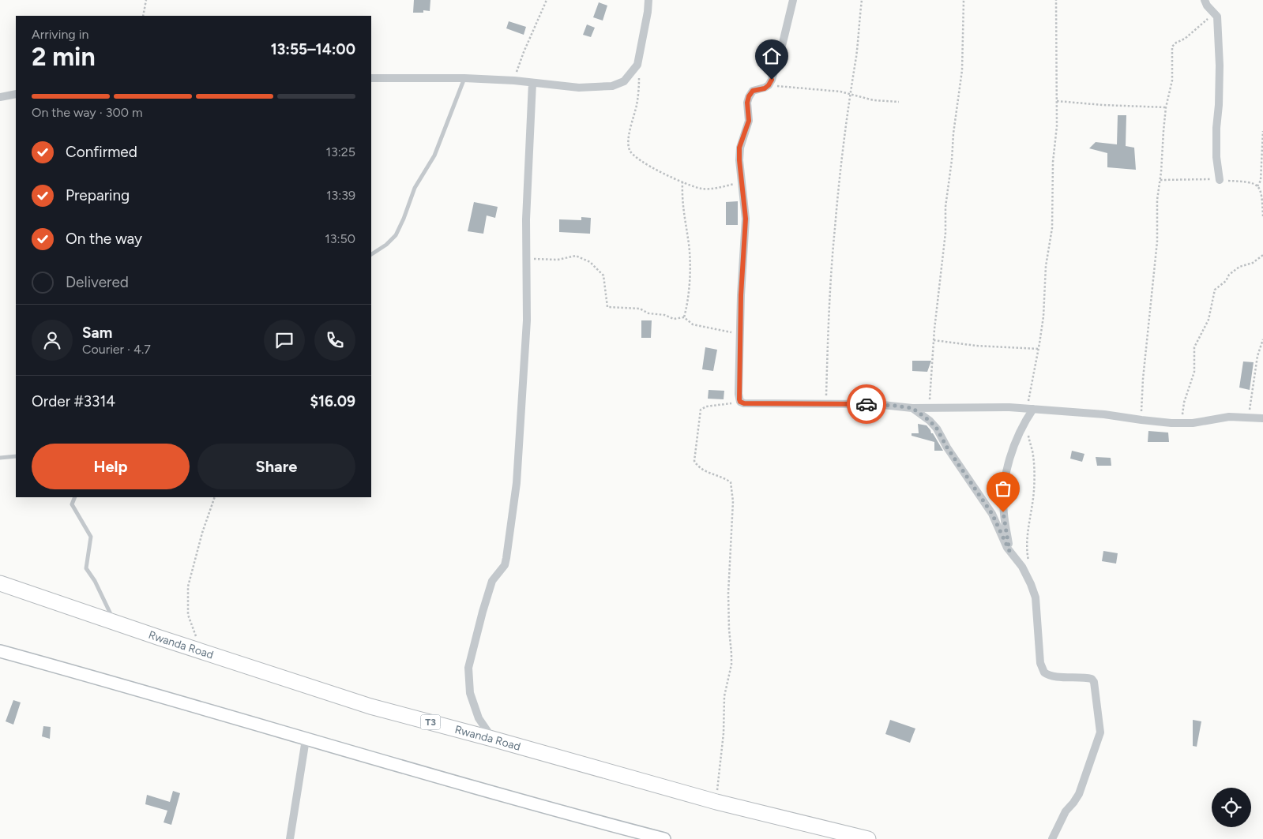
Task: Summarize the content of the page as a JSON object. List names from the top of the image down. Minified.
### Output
{"streets":{"highway":["Rwanda Road","T3"]},"page":{"heading":["2 min","Arriving in","13:55–14:00"],"panel":["Sam","Courier · 4.7","Order #3314","$16.09"],"bar":"On the way · 300 m","list":[["Confirmed","13:25"],["Preparing","13:39"],["On the way","13:50"],"Delivered"],"buttons":["Help","Share"]}}
